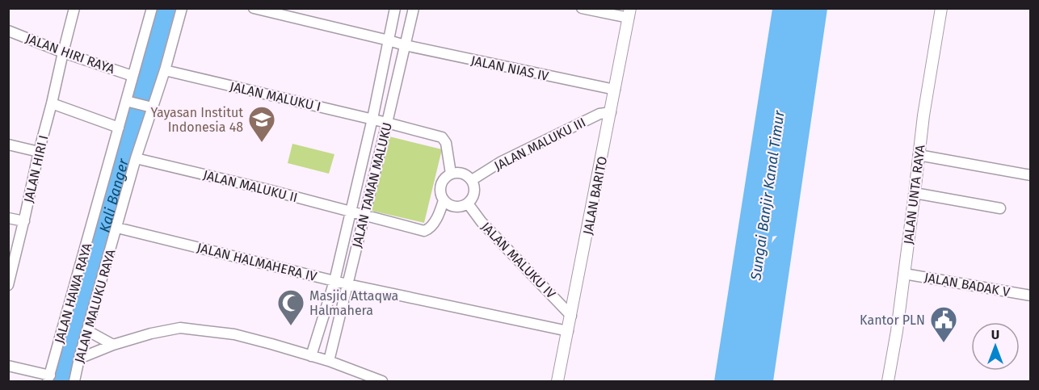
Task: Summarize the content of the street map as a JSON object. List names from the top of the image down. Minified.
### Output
{"streets":{"street":["JALAN HIRI RAYA","JALAN NIAS IV","JALAN MALUKU I","JALAN MALUKU III","JALAN HIRI I","JALAN TAMAN MALUKU","JALAN MALUKU II","JALAN UNTA RAYA","JALAN BARITO","JALAN MALUKU IV","JALAN HALMAHERA IV","JALAN BADAK V","JALAN HAWA RAYA","JALAN MALUKU RAYA"]},"crossings":[["JALAN HIRI RAYA","JALAN HIRI I"],["JALAN HIRI RAYA","JALAN HAWA RAYA"],["JALAN NIAS IV","JALAN TAMAN MALUKU"],["JALAN NIAS IV","JALAN BARITO"],["JALAN MALUKU I","JALAN TAMAN MALUKU"],["JALAN MALUKU I","JALAN MALUKU RAYA"],["JALAN MALUKU III","JALAN BARITO"],["JALAN MALUKU III","JALAN MALUKU IV"],["JALAN TAMAN MALUKU","JALAN MALUKU II"],["JALAN TAMAN MALUKU","JALAN HALMAHERA IV"],["JALAN MALUKU II","JALAN MALUKU RAYA"],["JALAN UNTA RAYA","JALAN BADAK V"],["JALAN BARITO","JALAN MALUKU IV"],["JALAN BARITO","JALAN HALMAHERA IV"],["JALAN HALMAHERA IV","JALAN MALUKU RAYA"]],"water":["Kali Banger","Sungai Banjir Kanal Timur"],"places":{"school or university":["Yayasan Institut Indonesia 48"],"mosque":["Masjid Attaqwa Halmahera"],"public building":["Kantor PLN"]},"north":"top"}
